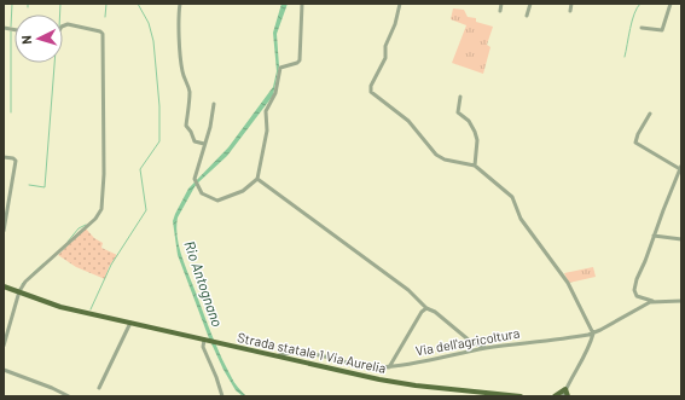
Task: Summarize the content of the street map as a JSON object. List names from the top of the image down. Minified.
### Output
{"streets":{"main road":["Strada statale 1 Via Aurelia"],"street":["Via dell'agricoltura"]},"crossings":[["Via dell'agricoltura","Strada statale 1 Via Aurelia"]],"water":["Rio Antognano"],"north":"left"}
